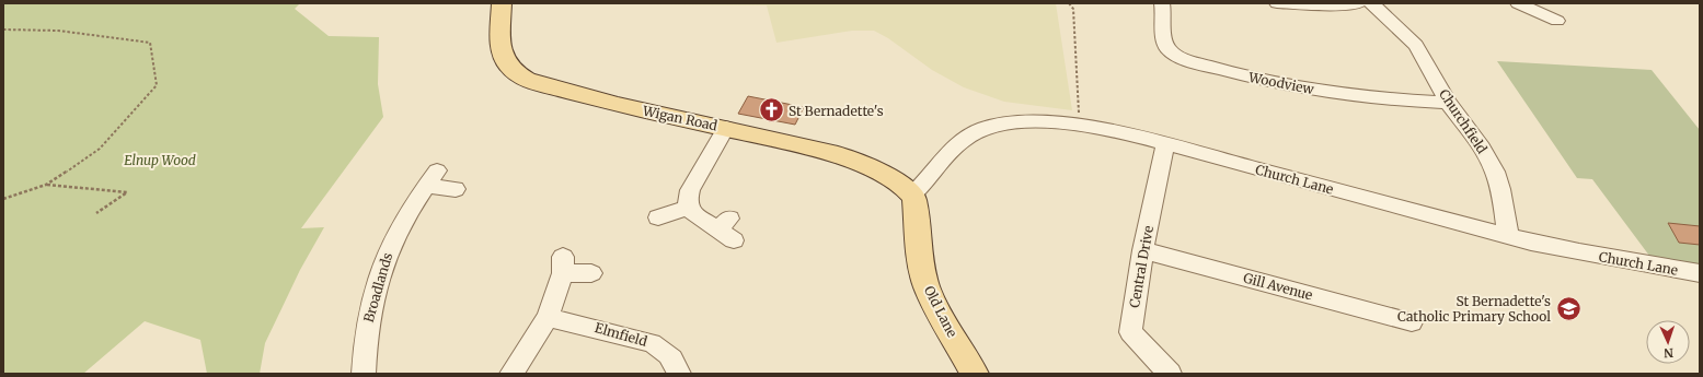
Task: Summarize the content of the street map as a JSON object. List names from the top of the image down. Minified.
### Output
{"streets":{"main road":["Wigan Road","Old Lane"],"street":["Woodview","Churchfield","Church Lane","Central Drive","Gill Avenue","Broadlands","Elmfield"]},"crossings":[["Woodview","Churchfield"],["Wigan Road","Church Lane"],["Wigan Road","Old Lane"],["Churchfield","Church Lane"],["Church Lane","Central Drive"],["Church Lane","Old Lane"],["Central Drive","Gill Avenue"]],"parks":["Elnup Wood"],"places":{"church":["St Bernadette's"],"school or university":["St Bernadette's Catholic Primary School"]},"north":"bottom"}
